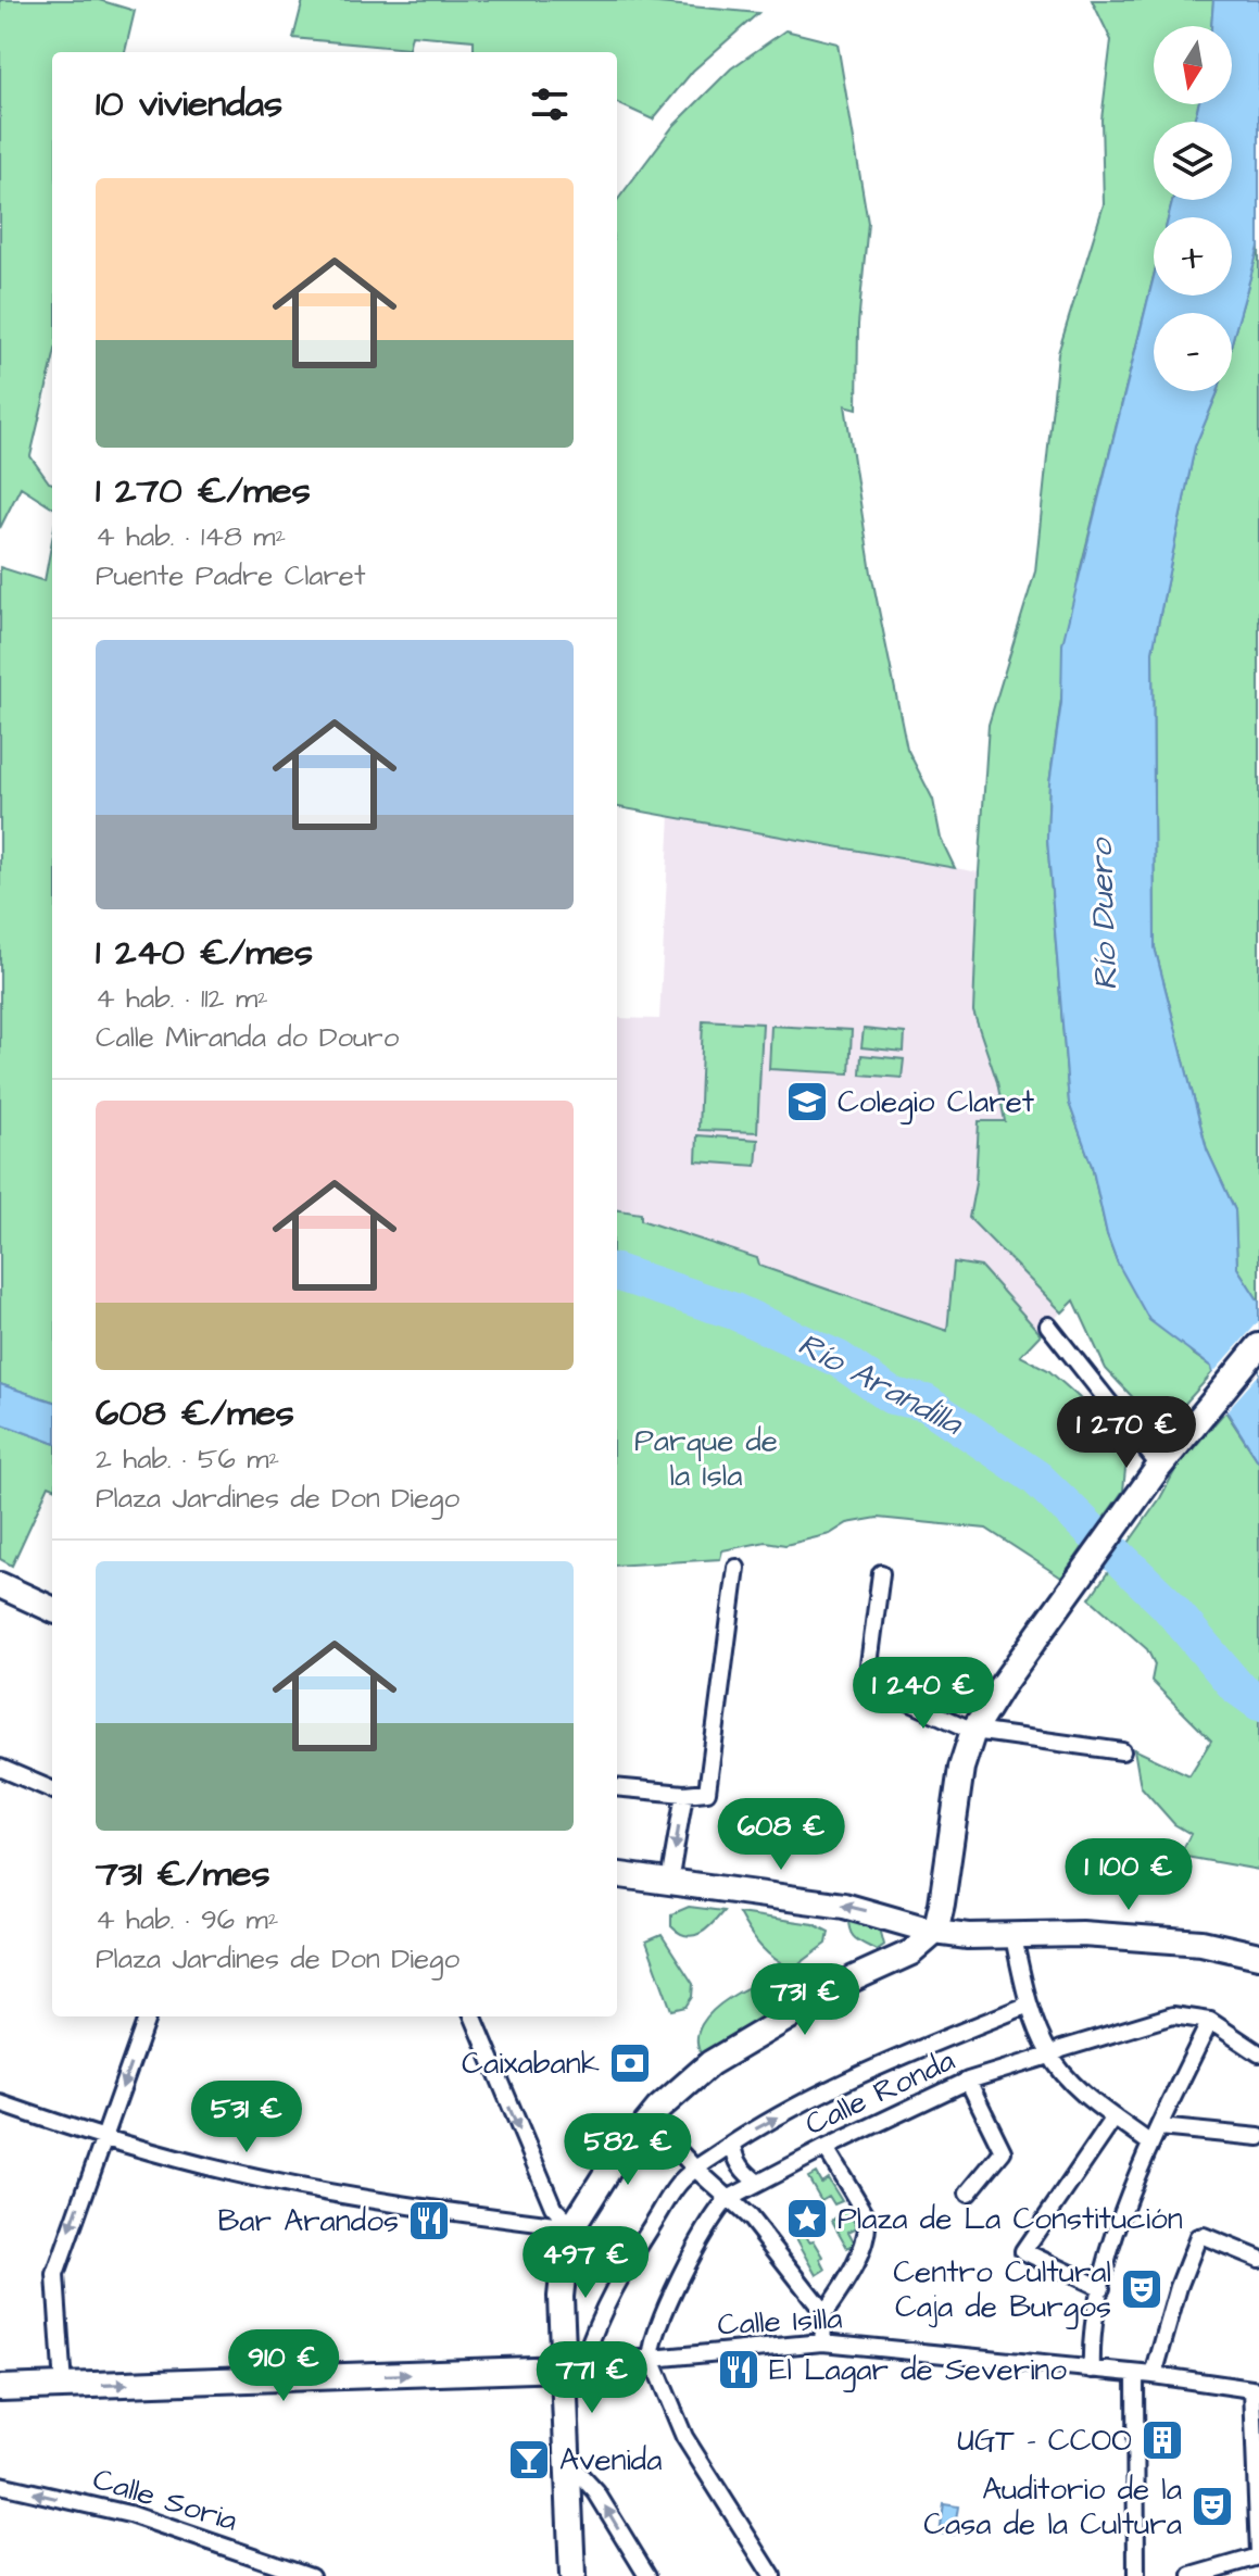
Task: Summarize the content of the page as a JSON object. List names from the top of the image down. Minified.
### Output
{"streets":{"street":["Calle Ronda","Calle Isilla","Calle Soria"]},"crossings":[["Calle Ronda","Calle Isilla"]],"water":["Río Duero","Río Arandilla"],"parks":["Parque de la Isla"],"places":{"school or university":["Colegio Claret"],"bank":["Caixabank"],"place":["Plaza de La Constitución"],"restaurant":["Bar Arandos","El Lagar de Severino"],"theatre":["Centro Cultural Caja de Burgos","Auditorio de la Casa de la Cultura"],"building":["UGT - CCOO"],"bar":["Avenida"]},"north":"bottom","page":{"map_buttons":["+","−"],"heading":"10 viviendas","list":[{"name":"1 270 €/mes","note":"4 hab. · 148 m² · Puente Padre Claret"},{"name":"1 240 €/mes","note":"4 hab. · 112 m² · Calle Miranda do Douro"},{"name":"608 €/mes","note":"2 hab. · 56 m² · Plaza Jardines de Don Diego"},{"name":"731 €/mes","note":"4 hab. · 96 m² · Plaza Jardines de Don Diego"}],"price":["1 270 €","1 240 €","608 €","1 100 €","731 €","531 €","582 €","497 €","910 €","771 €"]}}
